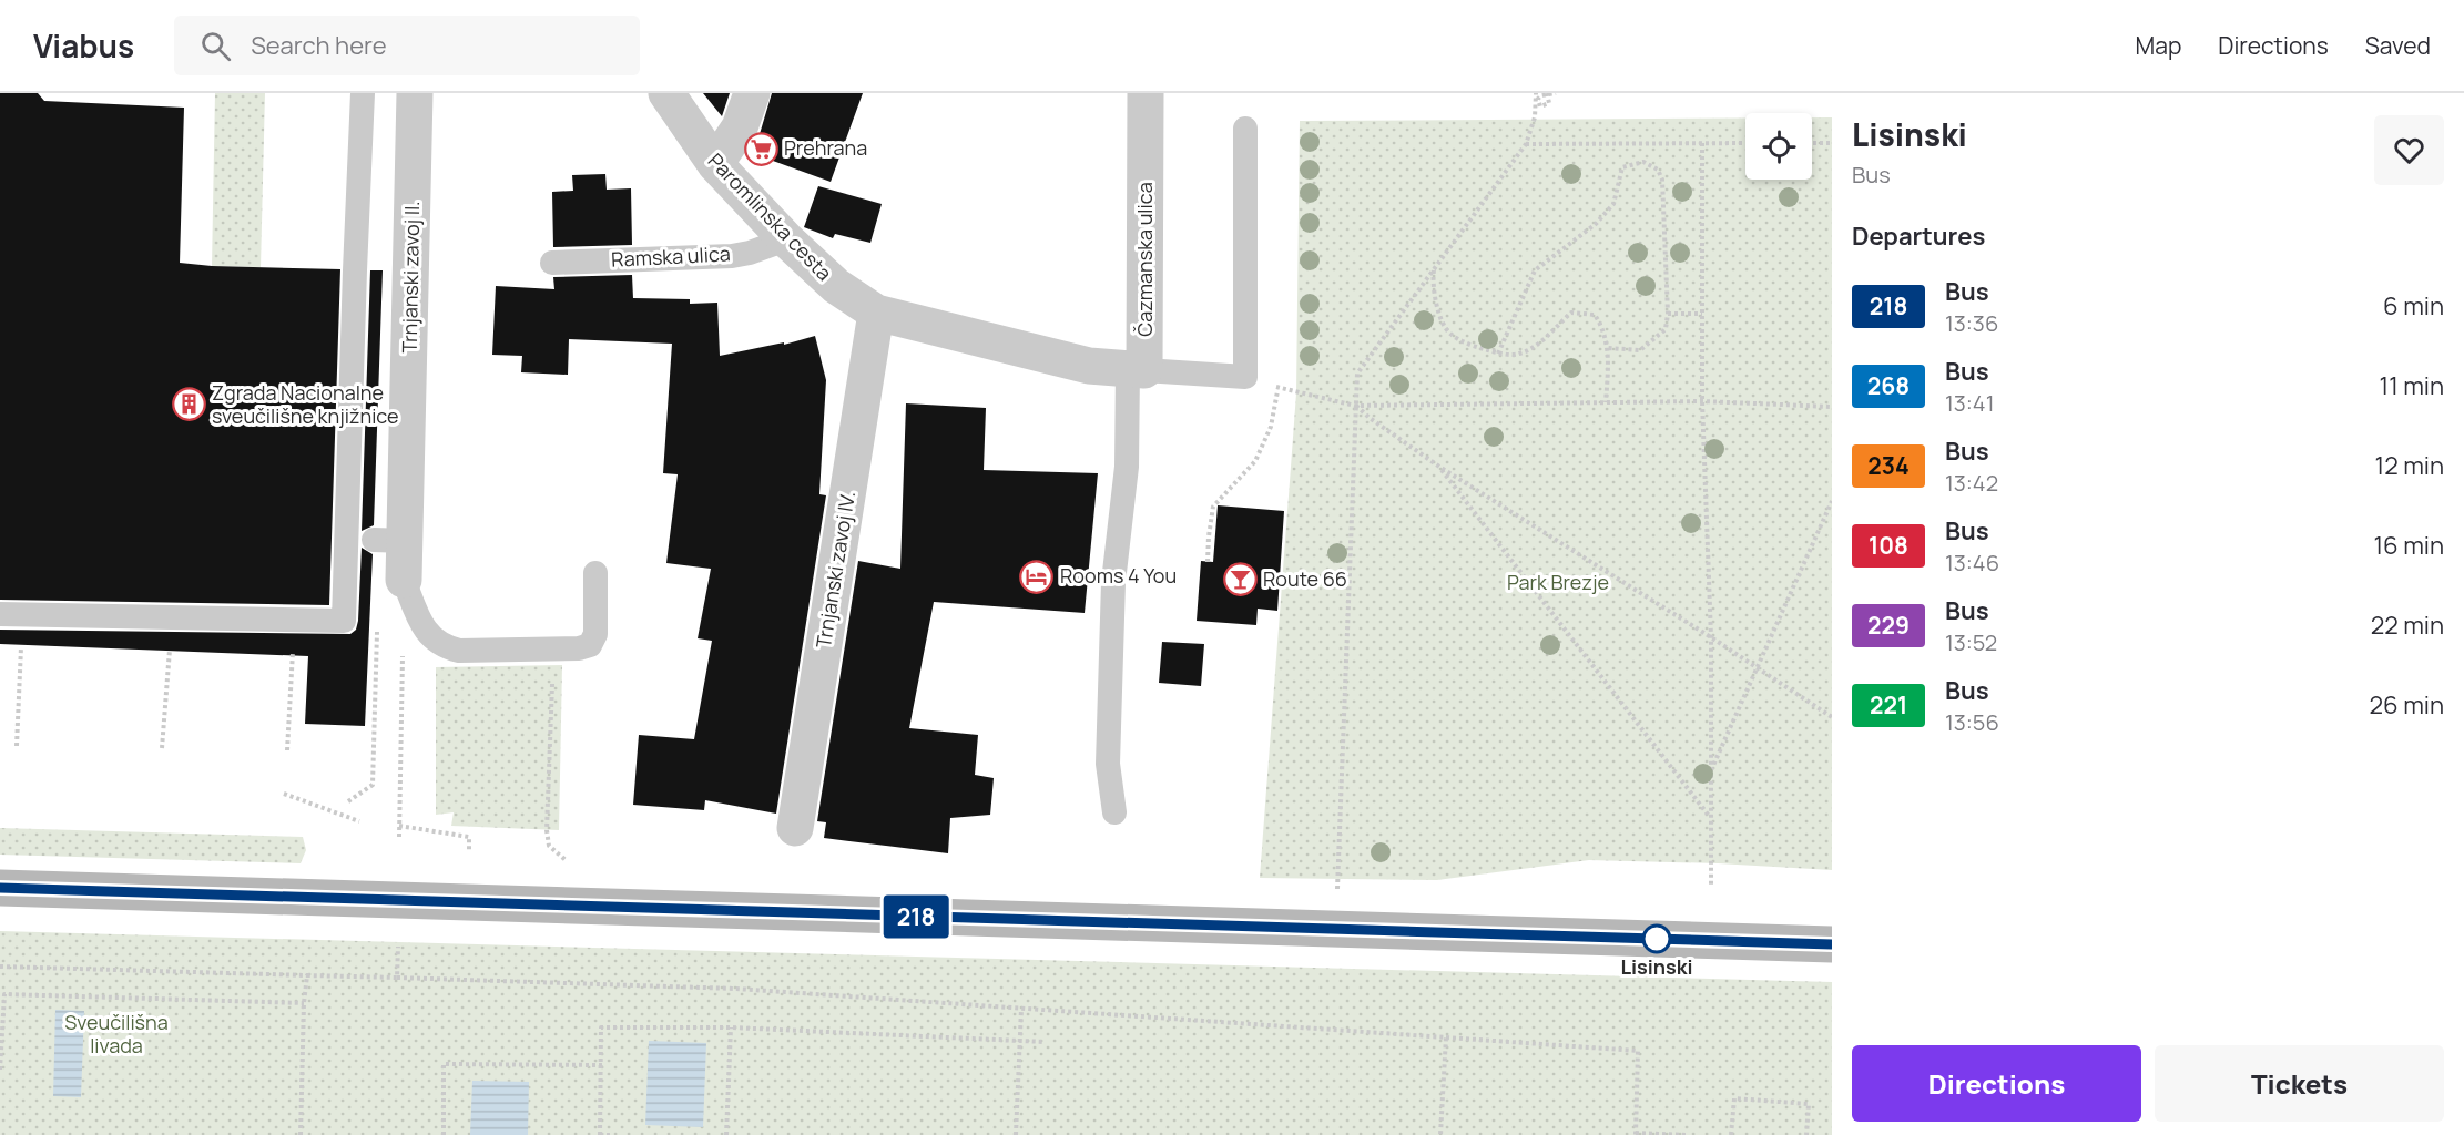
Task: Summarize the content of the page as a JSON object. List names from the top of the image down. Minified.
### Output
{"streets":{"street":["Paromlinska cesta","Čazmanska ulica","Trnjanski zavoj II.","Trnjanski zavoj IV."],"lane":["Ramska ulica"]},"crossings":[["Paromlinska cesta","Ramska ulica"],["Paromlinska cesta","Čazmanska ulica"],["Paromlinska cesta","Trnjanski zavoj IV."]],"parks":["Park Brezje","Sveučilišna livada"],"places":{"supermarket":["Prehrana"],"building":["Zgrada Nacionalne sveučilišne knjižnice"],"hotel":["Rooms 4 You"],"bar":["Route 66"],"other":["Lisinski"]},"lines":["bus line 218"],"page":{"header":"Viabus","search":"Search here","nav":["Map","Directions","Saved"],"on_map":"218","heading":[["Lisinski","Bus"],"Departures"],"list":[{"mark":"218","name":"Bus","note":"13:36","value":"6 min"},{"mark":"268","name":"Bus","note":"13:41","value":"11 min"},{"mark":"234","name":"Bus","note":"13:42","value":"12 min"},{"mark":"108","name":"Bus","note":"13:46","value":"16 min"},{"mark":"229","name":"Bus","note":"13:52","value":"22 min"},{"mark":"221","name":"Bus","note":"13:56","value":"26 min"}],"buttons":["Directions","Tickets"]}}
